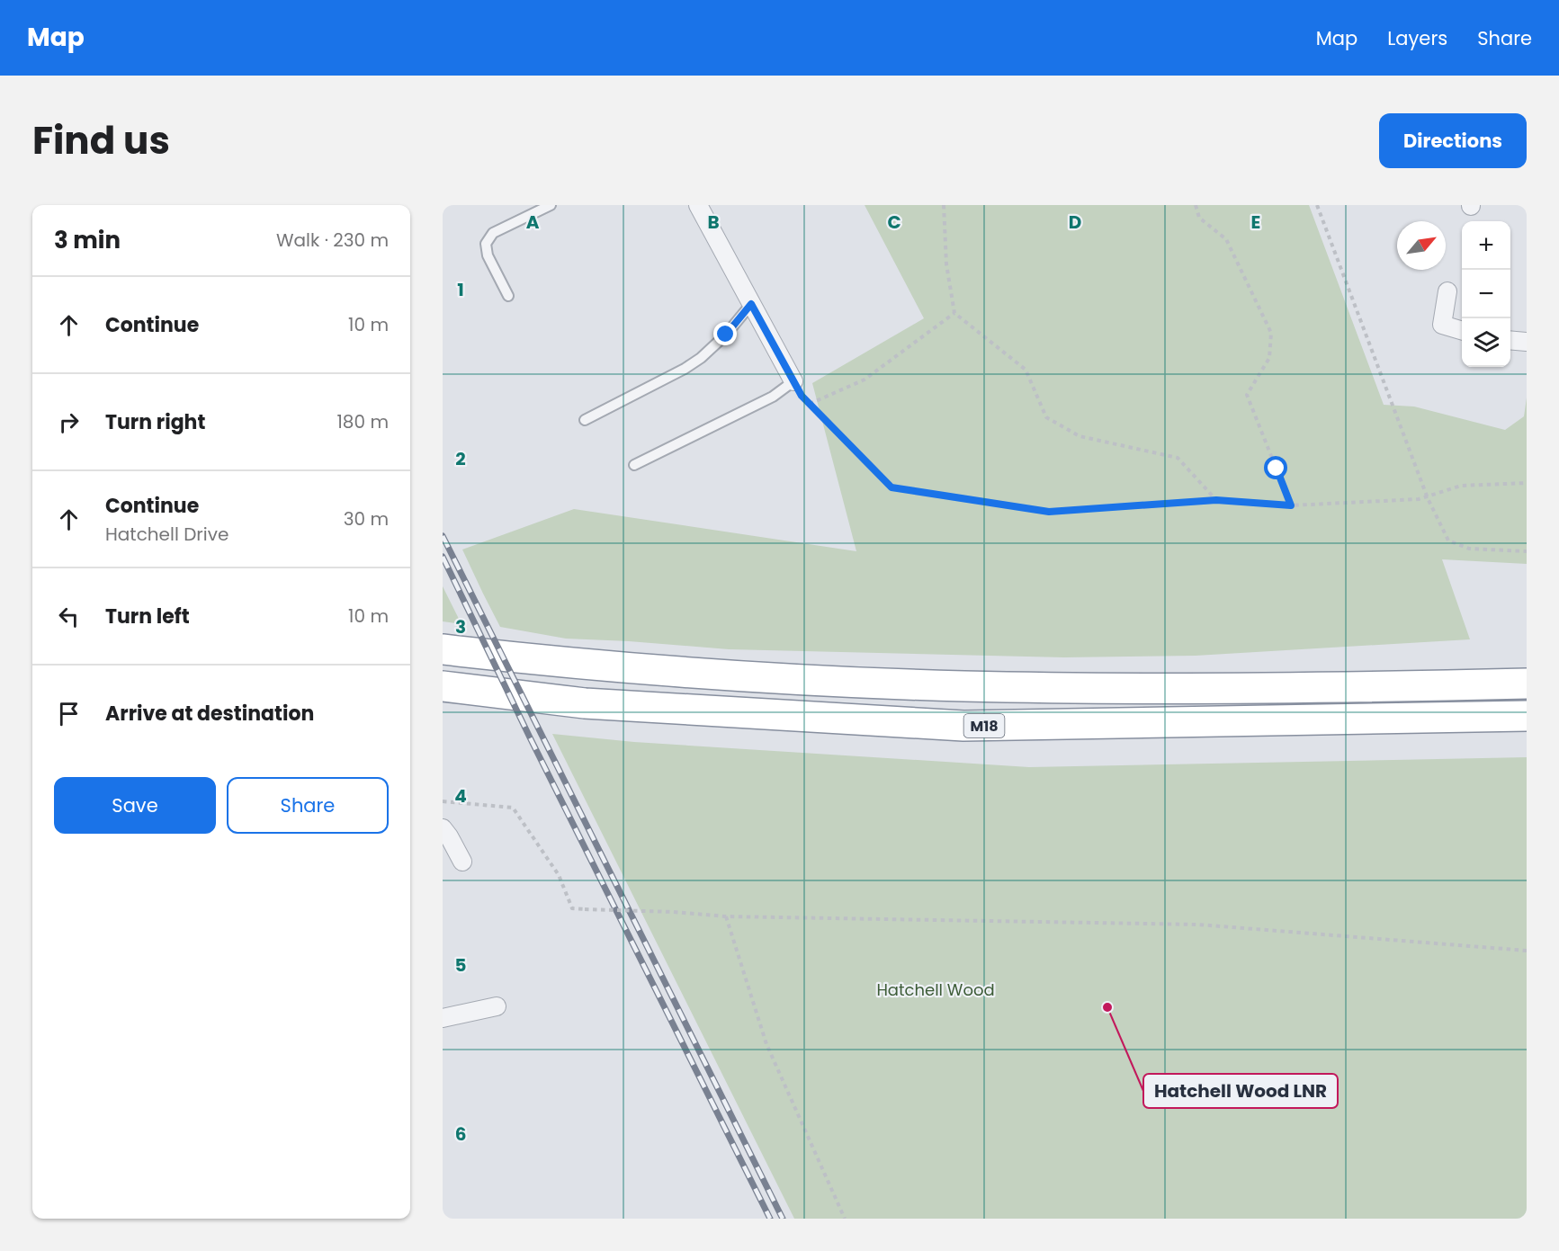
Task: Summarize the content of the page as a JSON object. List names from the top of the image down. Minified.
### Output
{"streets":{"highway":["M18"]},"parks":["Hatchell Wood"],"places":["Hatchell Wood LNR"],"north":"top right","page":{"header":"Map","nav":["Map","Layers","Share"],"title":"Find us","buttons":["Directions",["Save","Share"]],"heading":["3 min","Walk · 230 m"],"map_buttons":["+","−"],"list":[["Continue","10 m"],["Turn right","180 m"],["Continue","Hatchell Drive","30 m"],["Turn left","10 m"],"Arrive at destination"]},"grid":{"columns":["A","B","C","D","E"],"rows":["1","2","3","4","5","6"]}}
